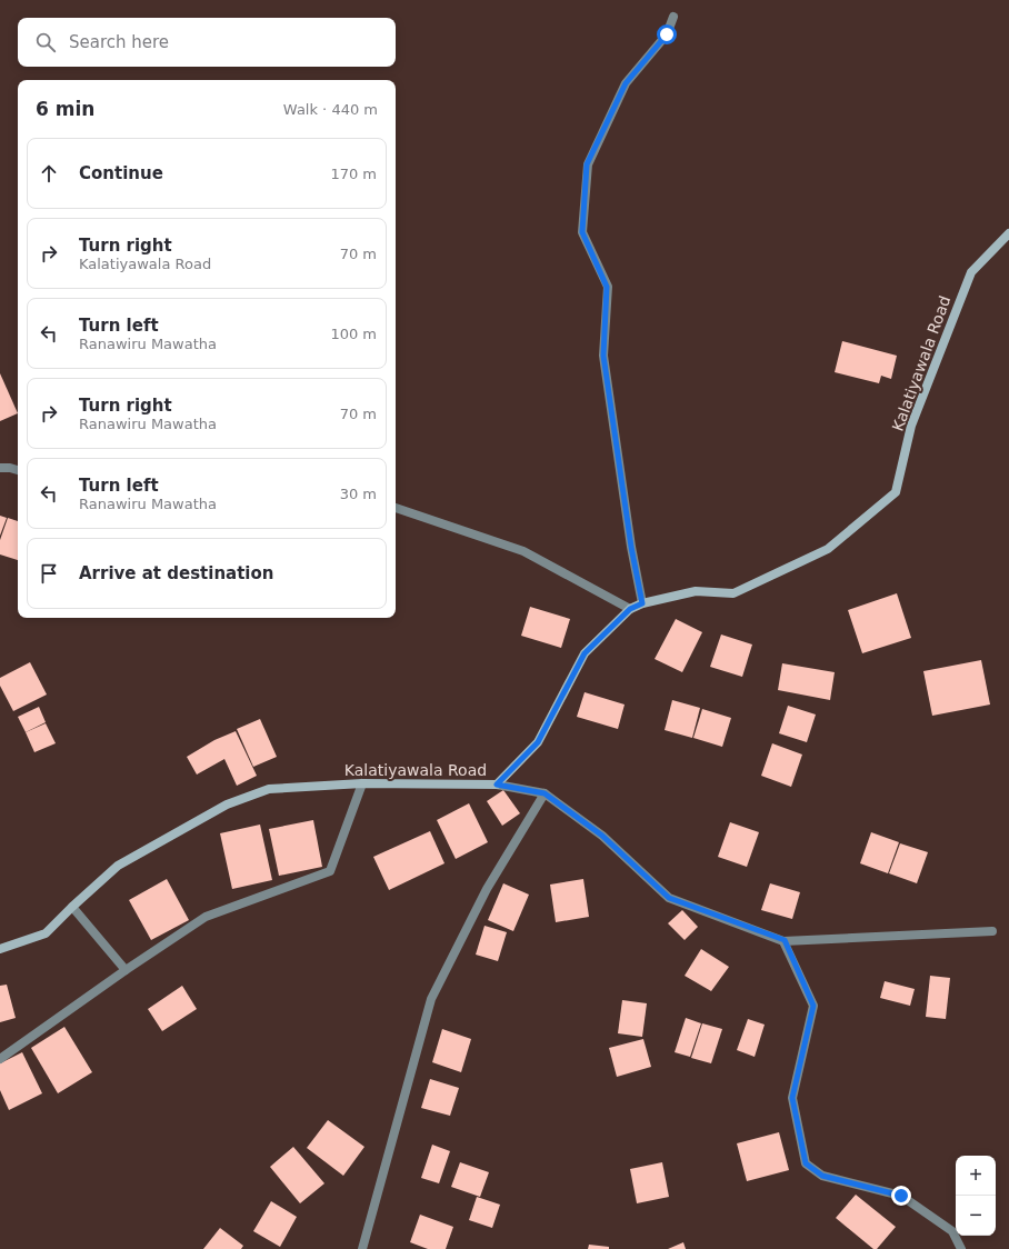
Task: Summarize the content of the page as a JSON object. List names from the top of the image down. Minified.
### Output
{"streets":{"street":["Kalatiyawala Road"]},"page":{"search":"Search here","heading":["6 min","Walk · 440 m"],"list":[["Continue","170 m"],["Turn right","Kalatiyawala Road","70 m"],["Turn left","Ranawiru Mawatha","100 m"],["Turn right","Ranawiru Mawatha","70 m"],["Turn left","Ranawiru Mawatha","30 m"],"Arrive at destination"],"map_buttons":["+","−"]}}
